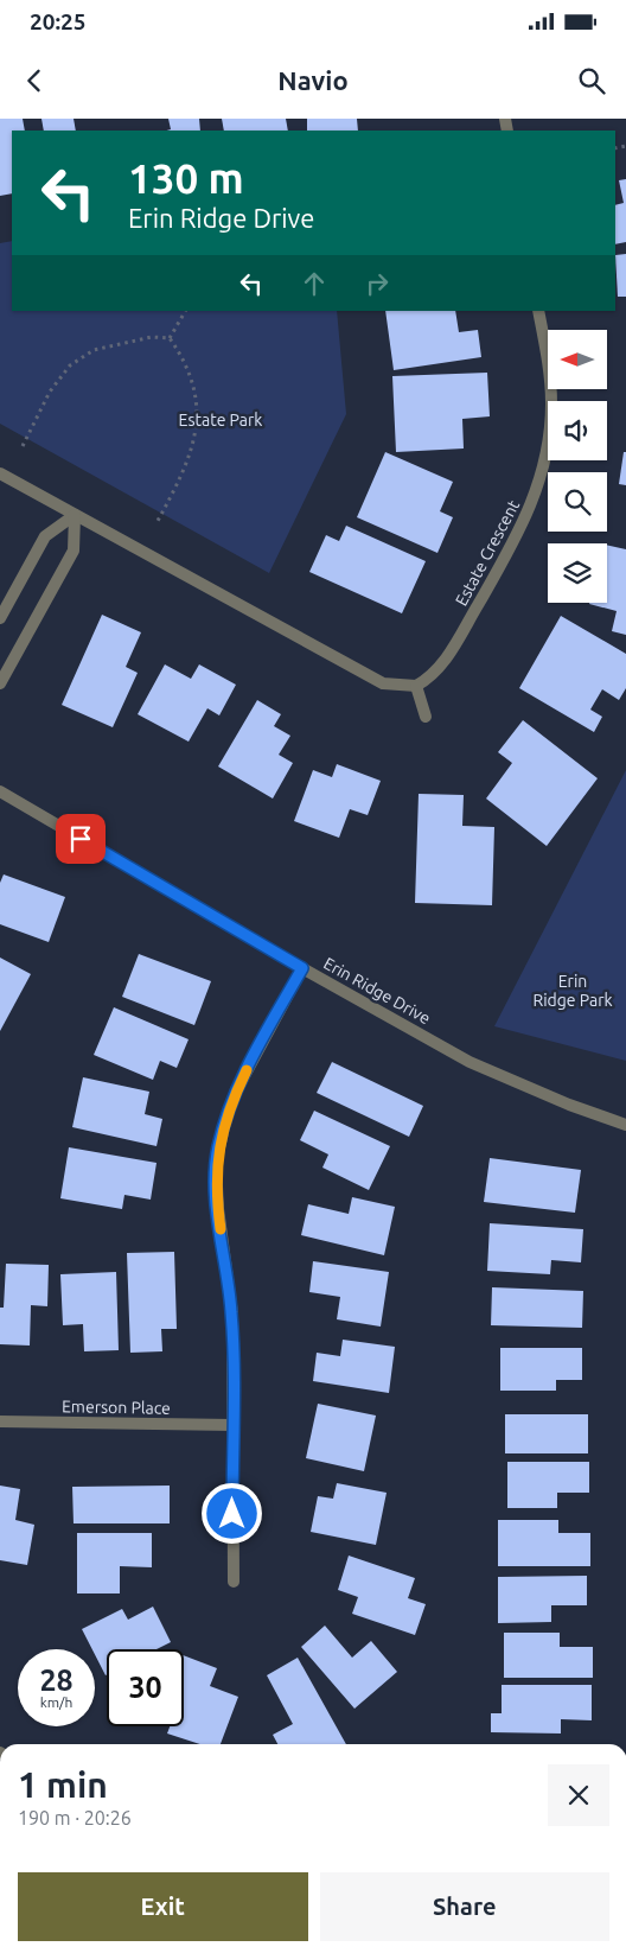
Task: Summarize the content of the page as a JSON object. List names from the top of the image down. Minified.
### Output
{"streets":{"street":["Estate Crescent","Erin Ridge Drive","Emerson Place"]},"parks":["Estate Park","Erin Ridge Park"],"north":"left","page":{"status":"20:25","header":"Navio","turn":["130 m","Erin Ridge Drive"],"speed":"28 km/h","limit":"30","heading":["1 min","190 m · 20:26"],"buttons":["Exit","Share"]}}
